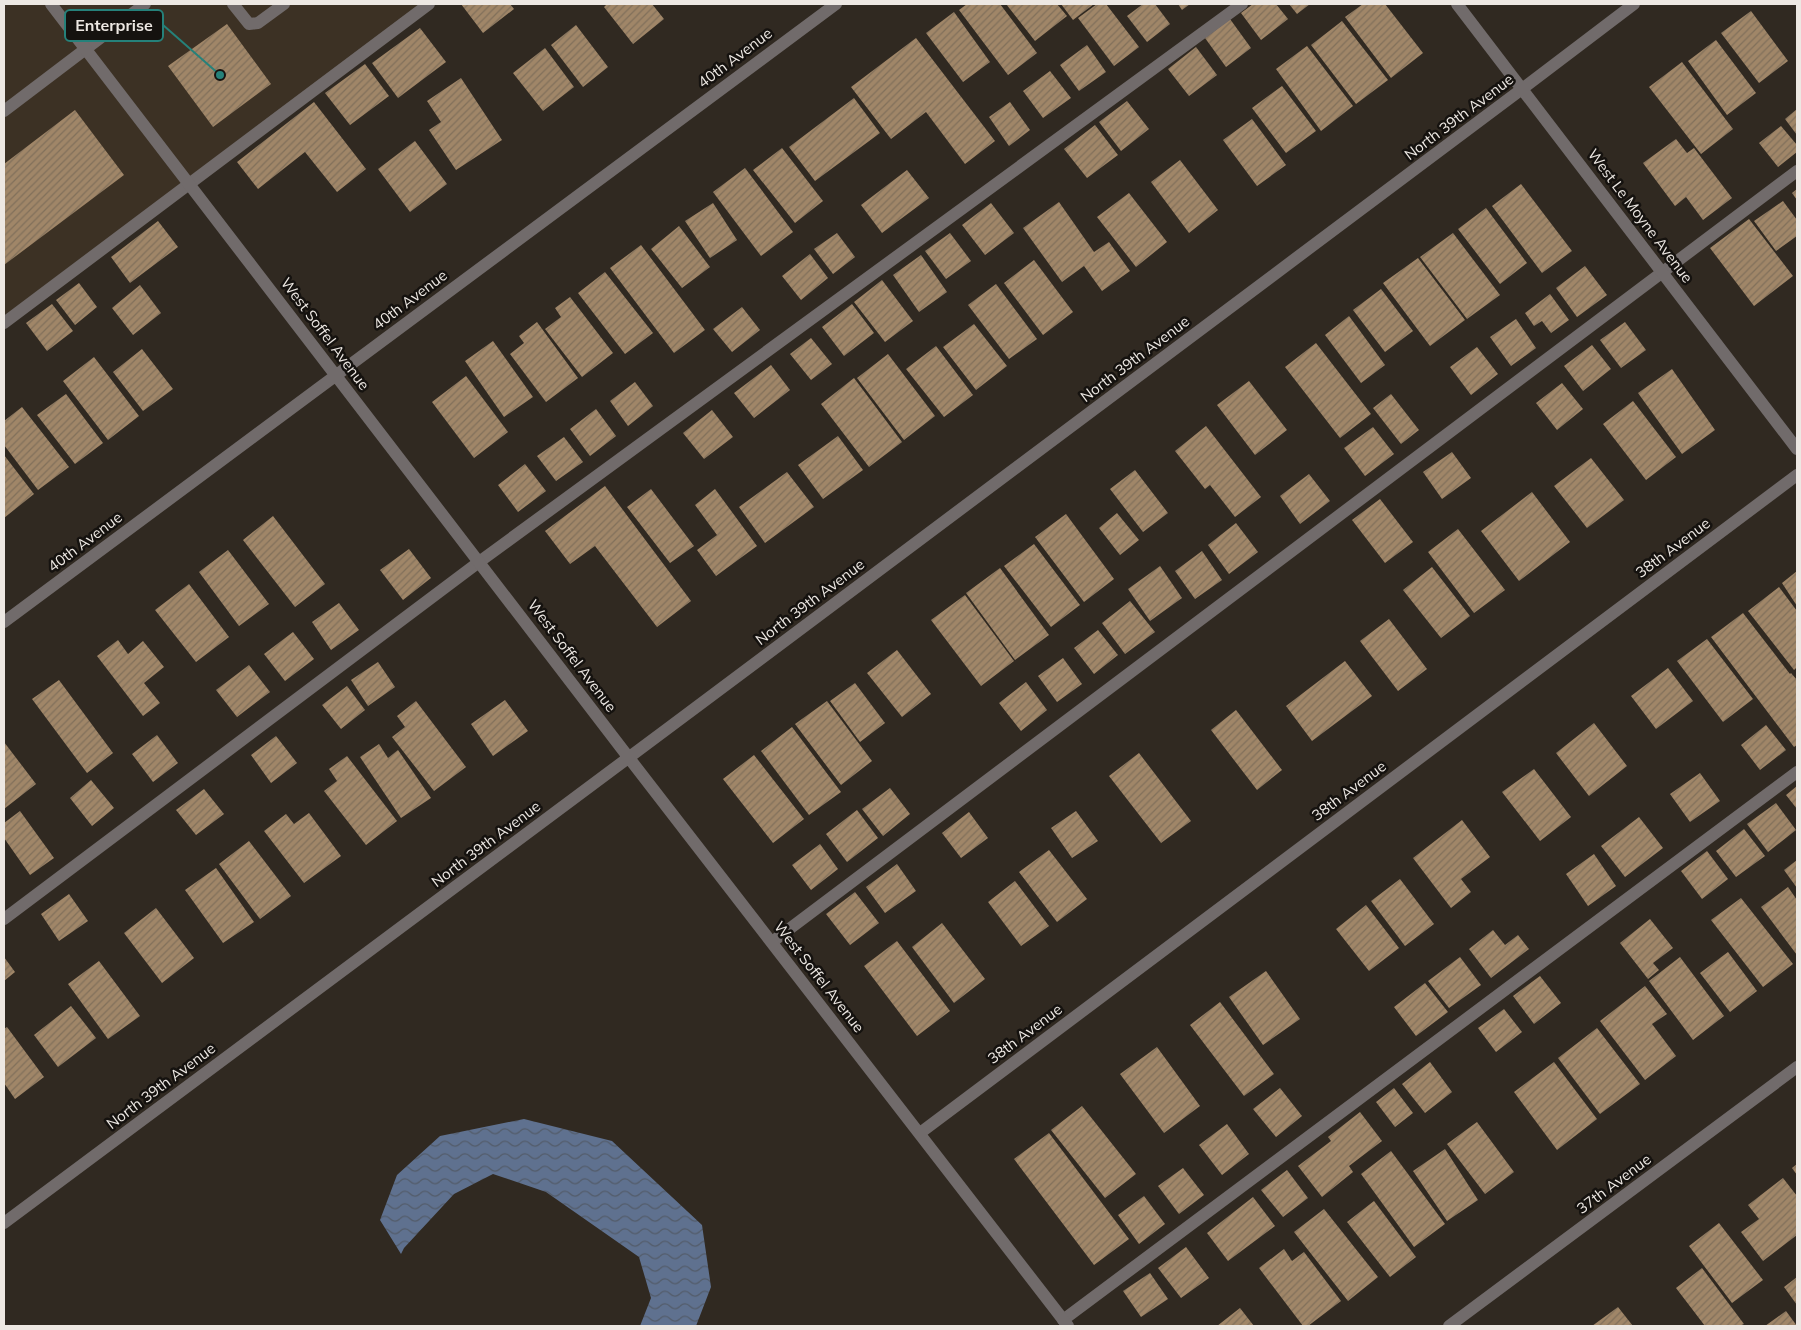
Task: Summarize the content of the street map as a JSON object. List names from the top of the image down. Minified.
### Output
{"streets":{"street":["40th Avenue","North 39th Avenue","West Le Moyne Avenue","West Soffel Avenue","38th Avenue","37th Avenue"]},"crossings":[["40th Avenue","West Soffel Avenue"],["North 39th Avenue","West Le Moyne Avenue"],["North 39th Avenue","West Soffel Avenue"],["West Soffel Avenue","38th Avenue"]],"places":["Enterprise"]}
